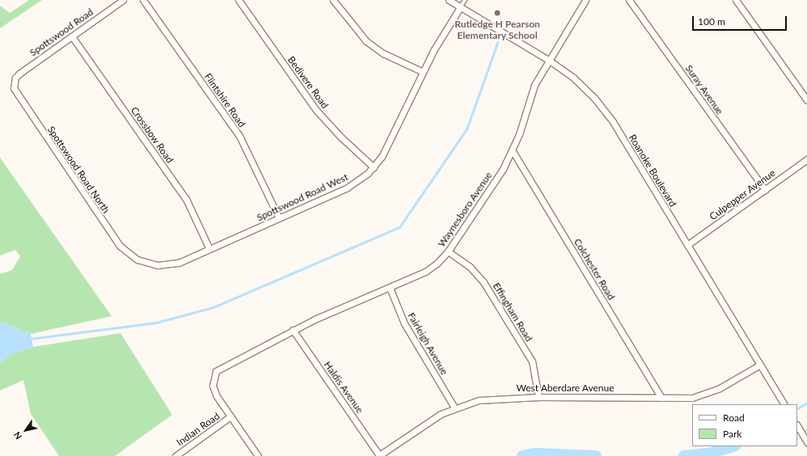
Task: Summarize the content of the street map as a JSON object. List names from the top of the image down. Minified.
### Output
{"streets":{"street":["Spottswood Road","Bedivere Road","Suray Avenue","Flintshire Road","Crossbow Road","Spottswood Road North","Roanoke Boulevard","Culpepper Avenue","Spottswood Road West","Waynesboro Avenue","Colchester Road","Effingham Road","Fairleigh Avenue","Haldis Avenue","West Aberdare Avenue","Indian Road"]},"crossings":[["Spottswood Road","Crossbow Road"],["Spottswood Road","Spottswood Road North"],["Bedivere Road","Spottswood Road West"],["Suray Avenue","Culpepper Avenue"],["Flintshire Road","Spottswood Road West"],["Crossbow Road","Spottswood Road West"],["Spottswood Road North","Spottswood Road West"],["Roanoke Boulevard","Culpepper Avenue"],["Roanoke Boulevard","Spottswood Road West"],["Roanoke Boulevard","Waynesboro Avenue"],["Roanoke Boulevard","West Aberdare Avenue"],["Waynesboro Avenue","Colchester Road"],["Waynesboro Avenue","Effingham Road"],["Waynesboro Avenue","Fairleigh Avenue"],["Waynesboro Avenue","Haldis Avenue"],["Waynesboro Avenue","Indian Road"],["Colchester Road","West Aberdare Avenue"],["Effingham Road","West Aberdare Avenue"],["Fairleigh Avenue","West Aberdare Avenue"],["Haldis Avenue","West Aberdare Avenue"]],"places":["Rutledge H Pearson Elementary School"],"legend":["Road","Park"],"scale_bar":"100 m","north":"bottom left"}
